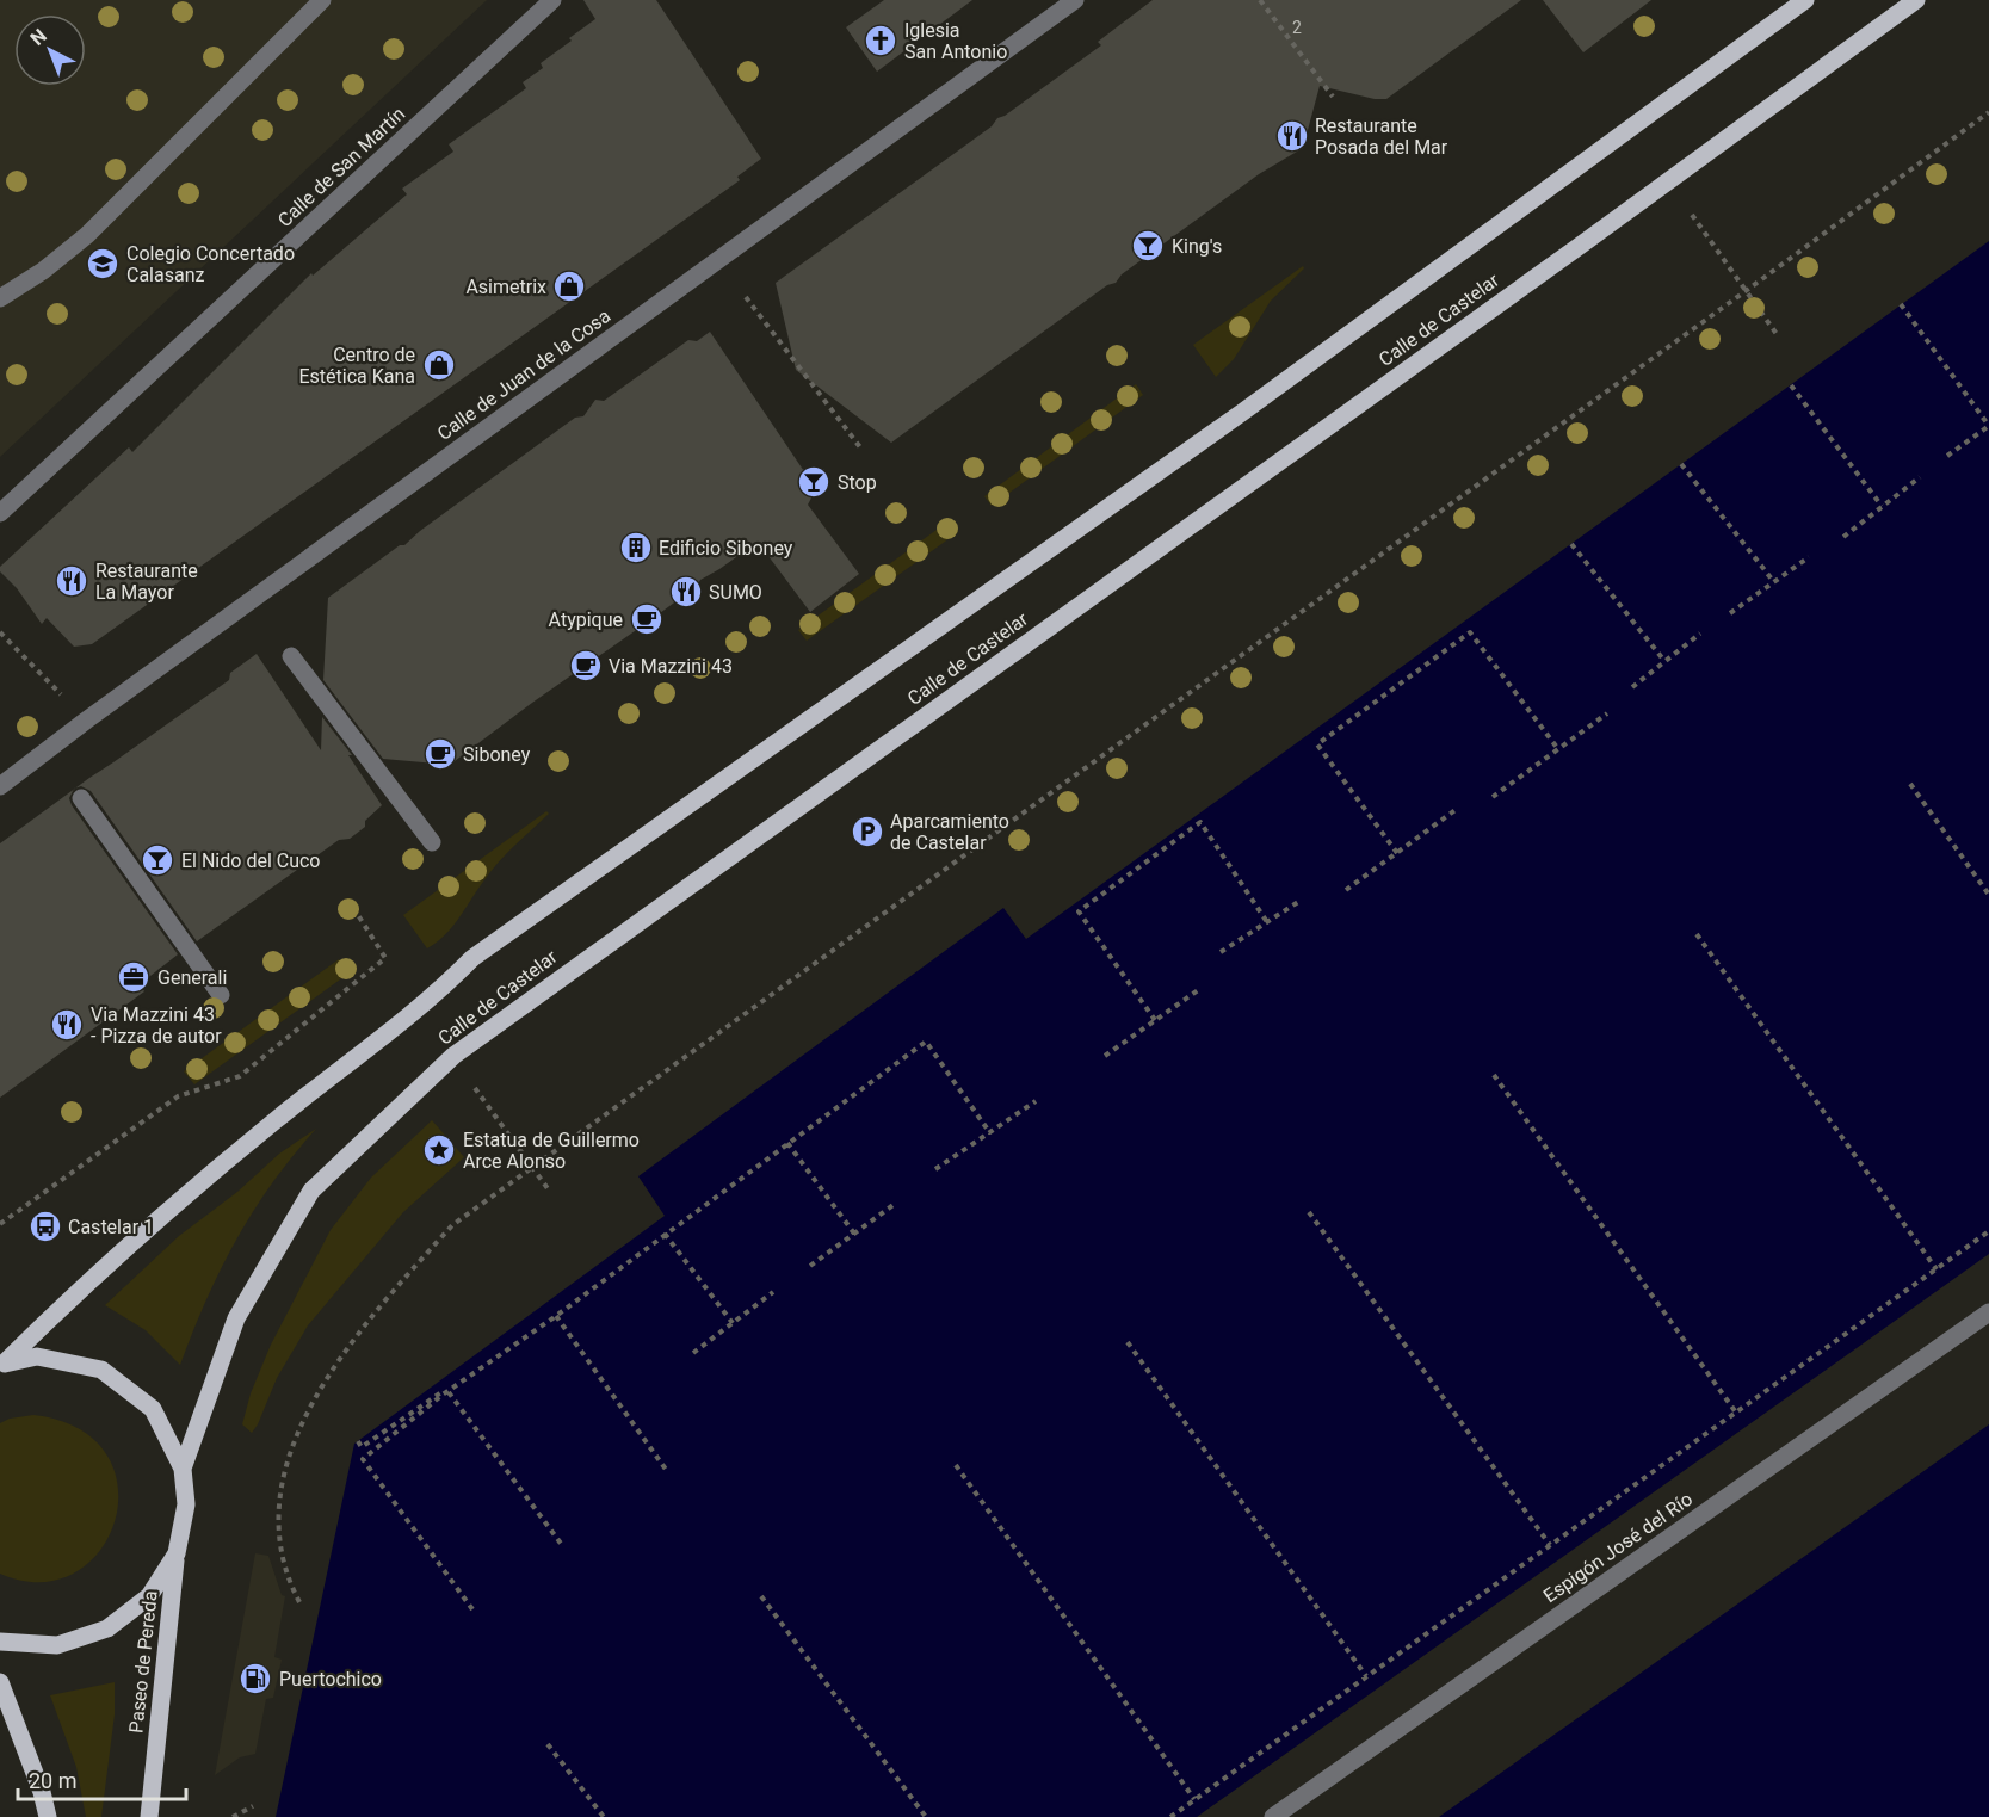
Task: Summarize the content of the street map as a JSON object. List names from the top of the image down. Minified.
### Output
{"streets":{"main road":["Calle de Castelar","Paseo de Pereda"],"street":["Calle de San Martín","Calle de Juan de la Cosa","Espigón José del Río"]},"crossings":[["Calle de Castelar","Paseo de Pereda"]],"places":{"church":["Iglesia San Antonio"],"restaurant":["Restaurante Posada del Mar","Restaurante La Mayor","SUMO","Via Mazzini 43 - Pizza de autor"],"bar":["King's","Stop","El Nido del Cuco"],"school or university":["Colegio Concertado Calasanz"],"shop":["Asimetrix","Centro de Estética Kana"],"building":["Edificio Siboney"],"cafe":["Atypique","Via Mazzini 43","Siboney"],"parking":["Aparcamiento de Castelar"],"office":["Generali"],"place":["Estatua de Guillermo Arce Alonso"],"bus stop":["Castelar 1"],"fuel station":["Puertochico"]},"house_numbers":["2"],"scale_bar":"20 m","north":"top left"}
